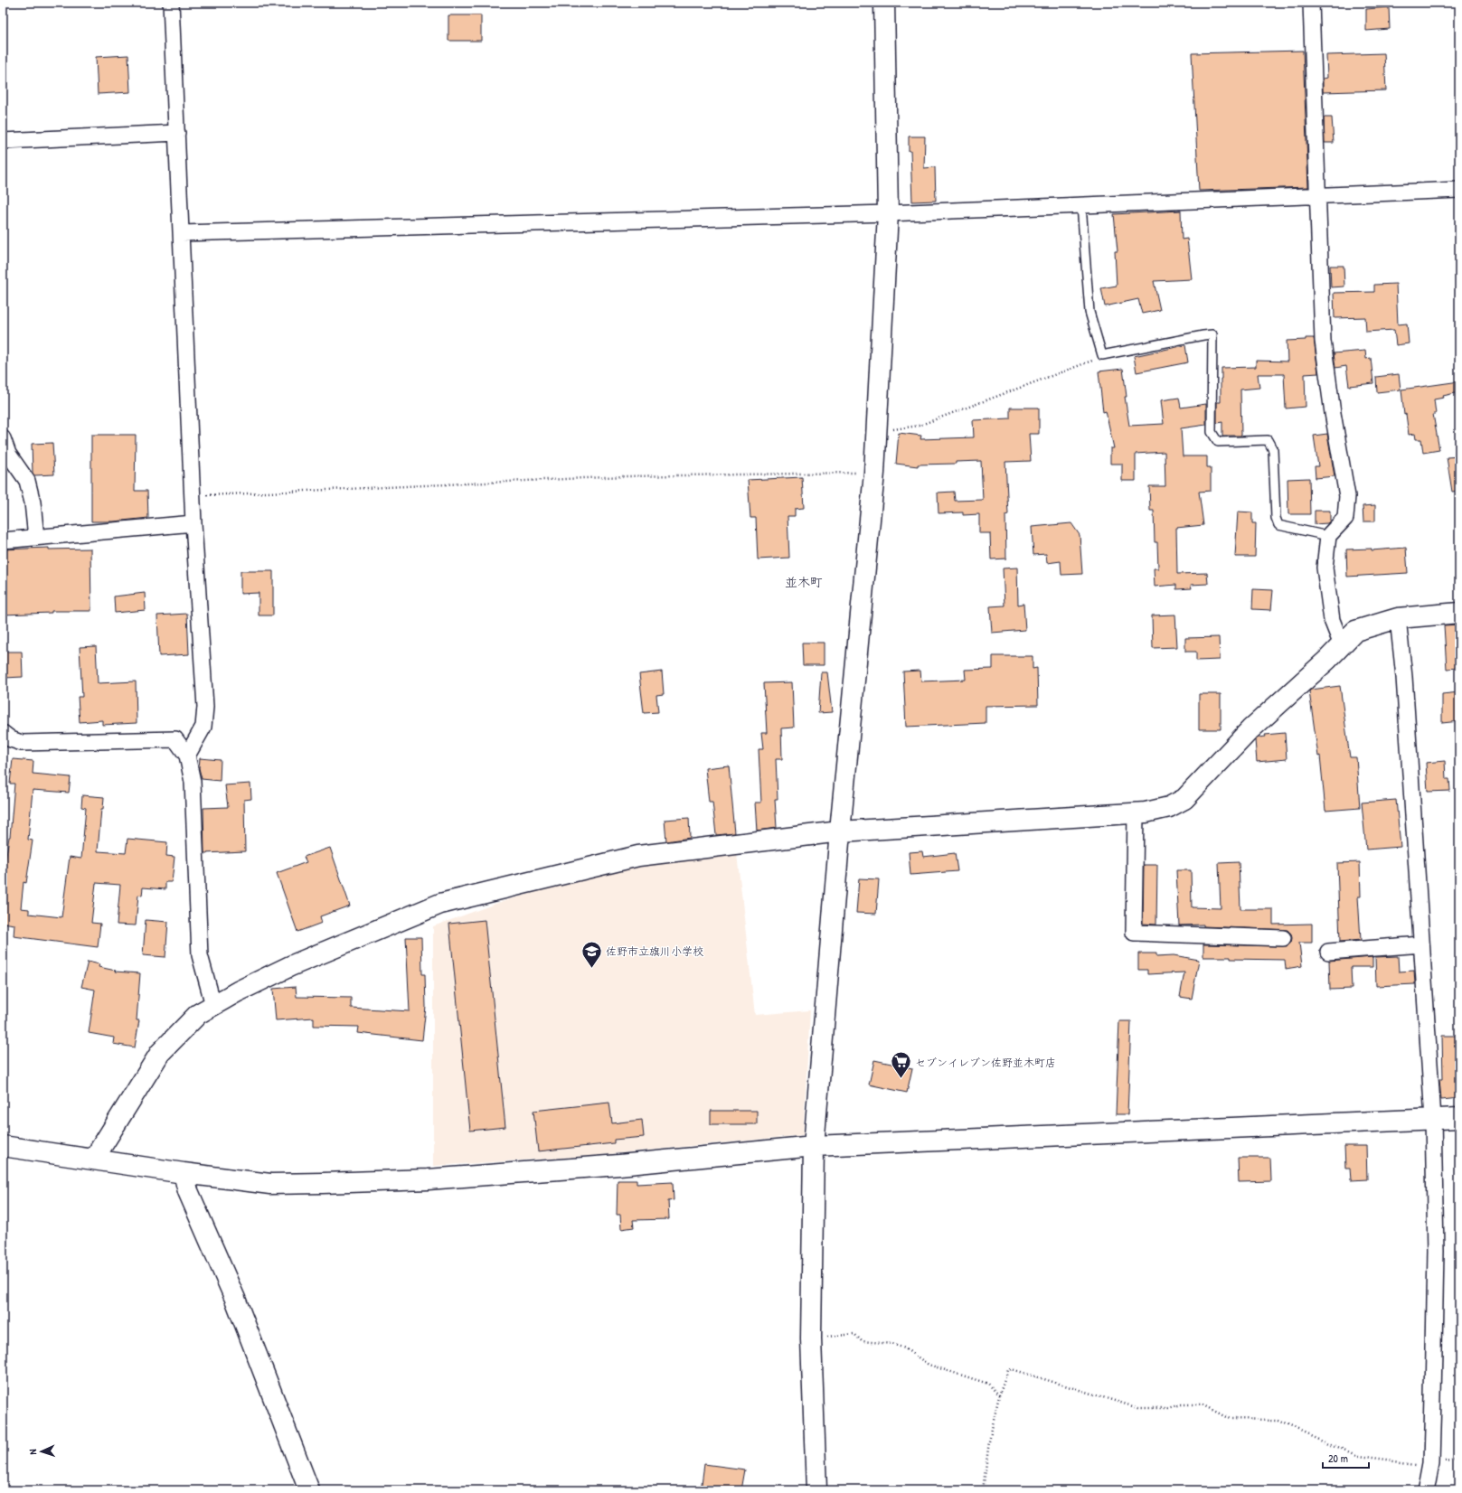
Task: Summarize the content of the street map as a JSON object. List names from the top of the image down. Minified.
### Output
{"districts":["並木町"],"places":{"school or university":["佐野市立旗川小学校"],"supermarket":["セブンイレブン佐野並木町店"]},"scale_bar":"20 m","north":"left"}
